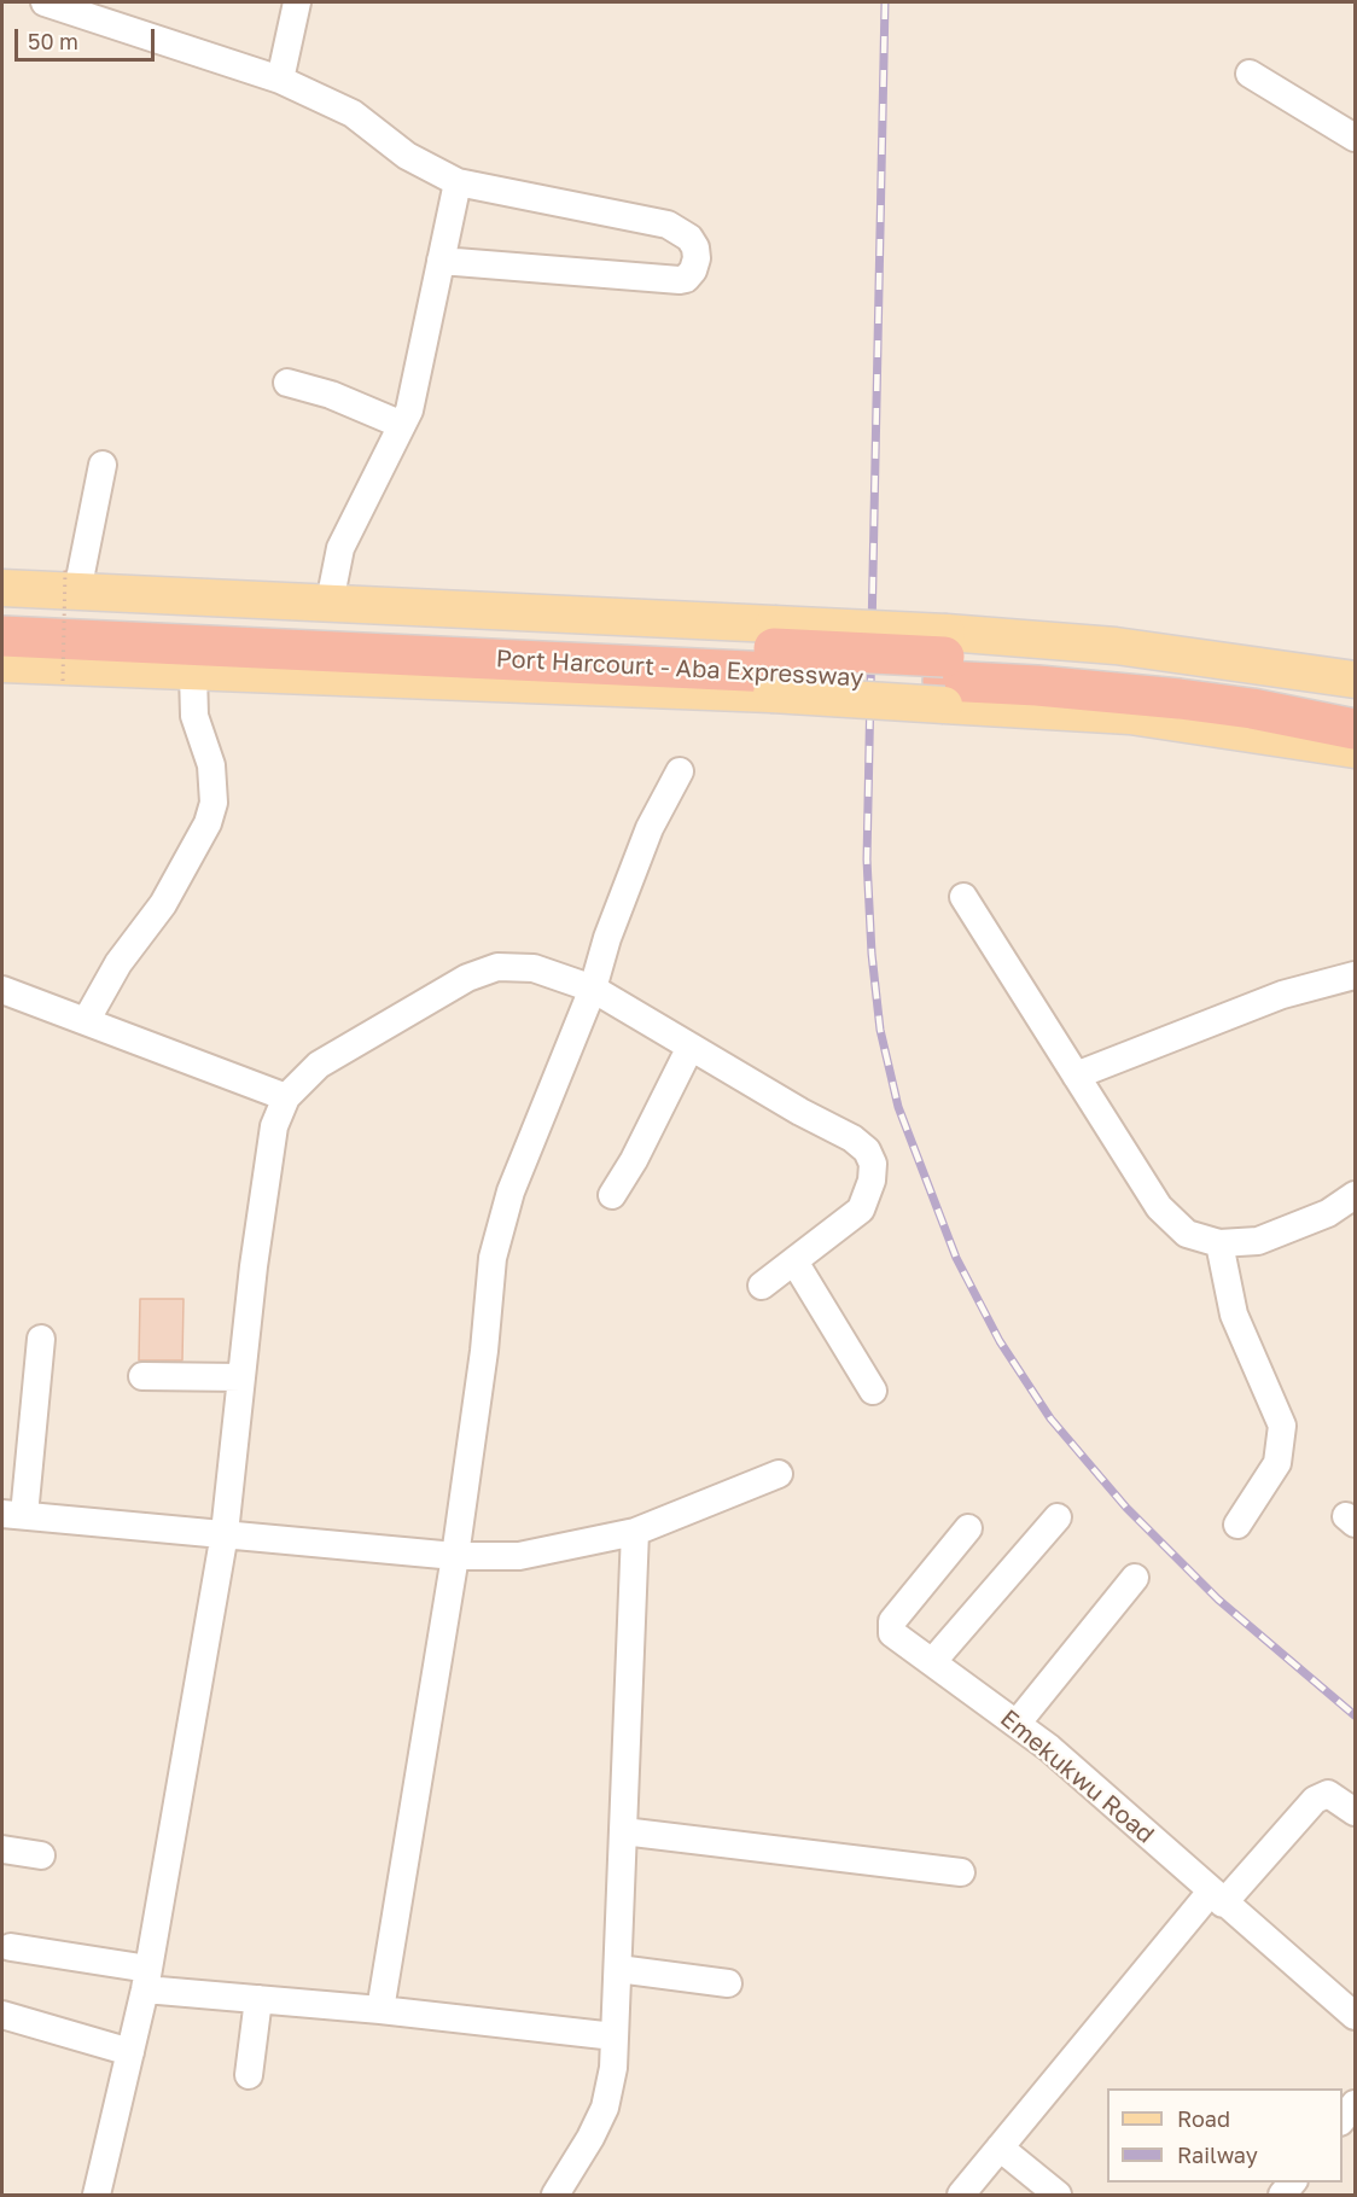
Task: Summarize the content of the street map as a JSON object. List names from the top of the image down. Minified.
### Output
{"streets":{"highway":["Port Harcourt - Aba Expressway"],"street":["Emekukwu Road"]},"legend":["Road","Railway"],"scale_bar":"50 m"}
